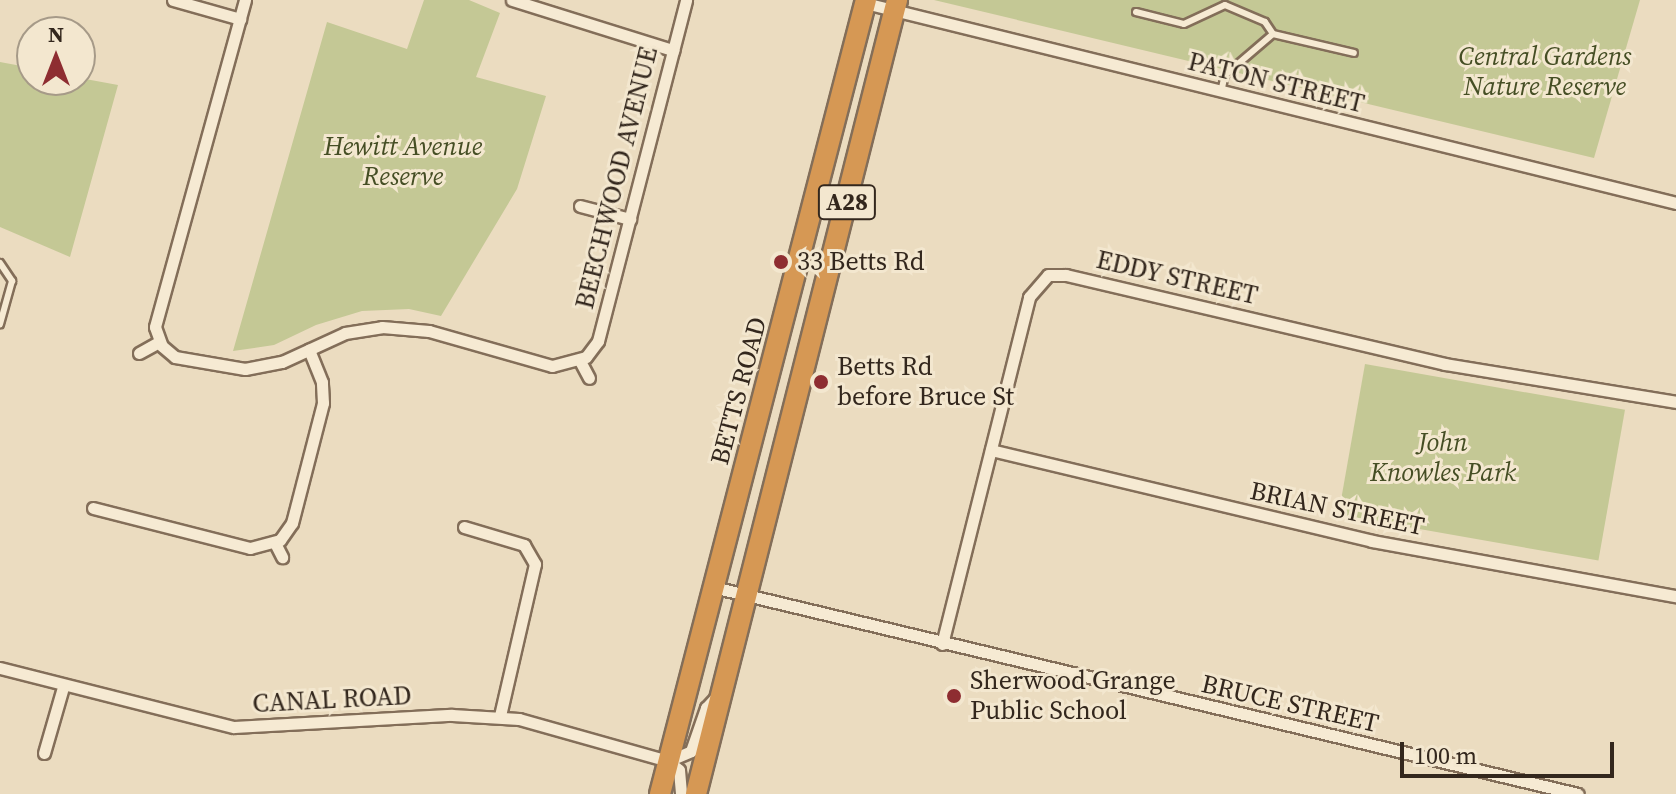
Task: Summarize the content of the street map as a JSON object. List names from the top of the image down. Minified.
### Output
{"streets":{"highway":["A28","BETTS ROAD"],"street":["PATON STREET","BEECHWOOD AVENUE","EDDY STREET","BRIAN STREET","CANAL ROAD","BRUCE STREET"]},"crossings":[["PATON STREET","A28"],["PATON STREET","BETTS ROAD"],["A28","BRUCE STREET"],["EDDY STREET","BRIAN STREET"],["EDDY STREET","BRUCE STREET"],["BETTS ROAD","CANAL ROAD"],["BETTS ROAD","BRUCE STREET"]],"parks":["Central Gardens Nature Reserve","Hewitt Avenue Reserve","John Knowles Park"],"places":["33 Betts Rd","Betts Rd before Bruce St","Sherwood Grange Public School"],"scale_bar":"100 m","north":"top"}
